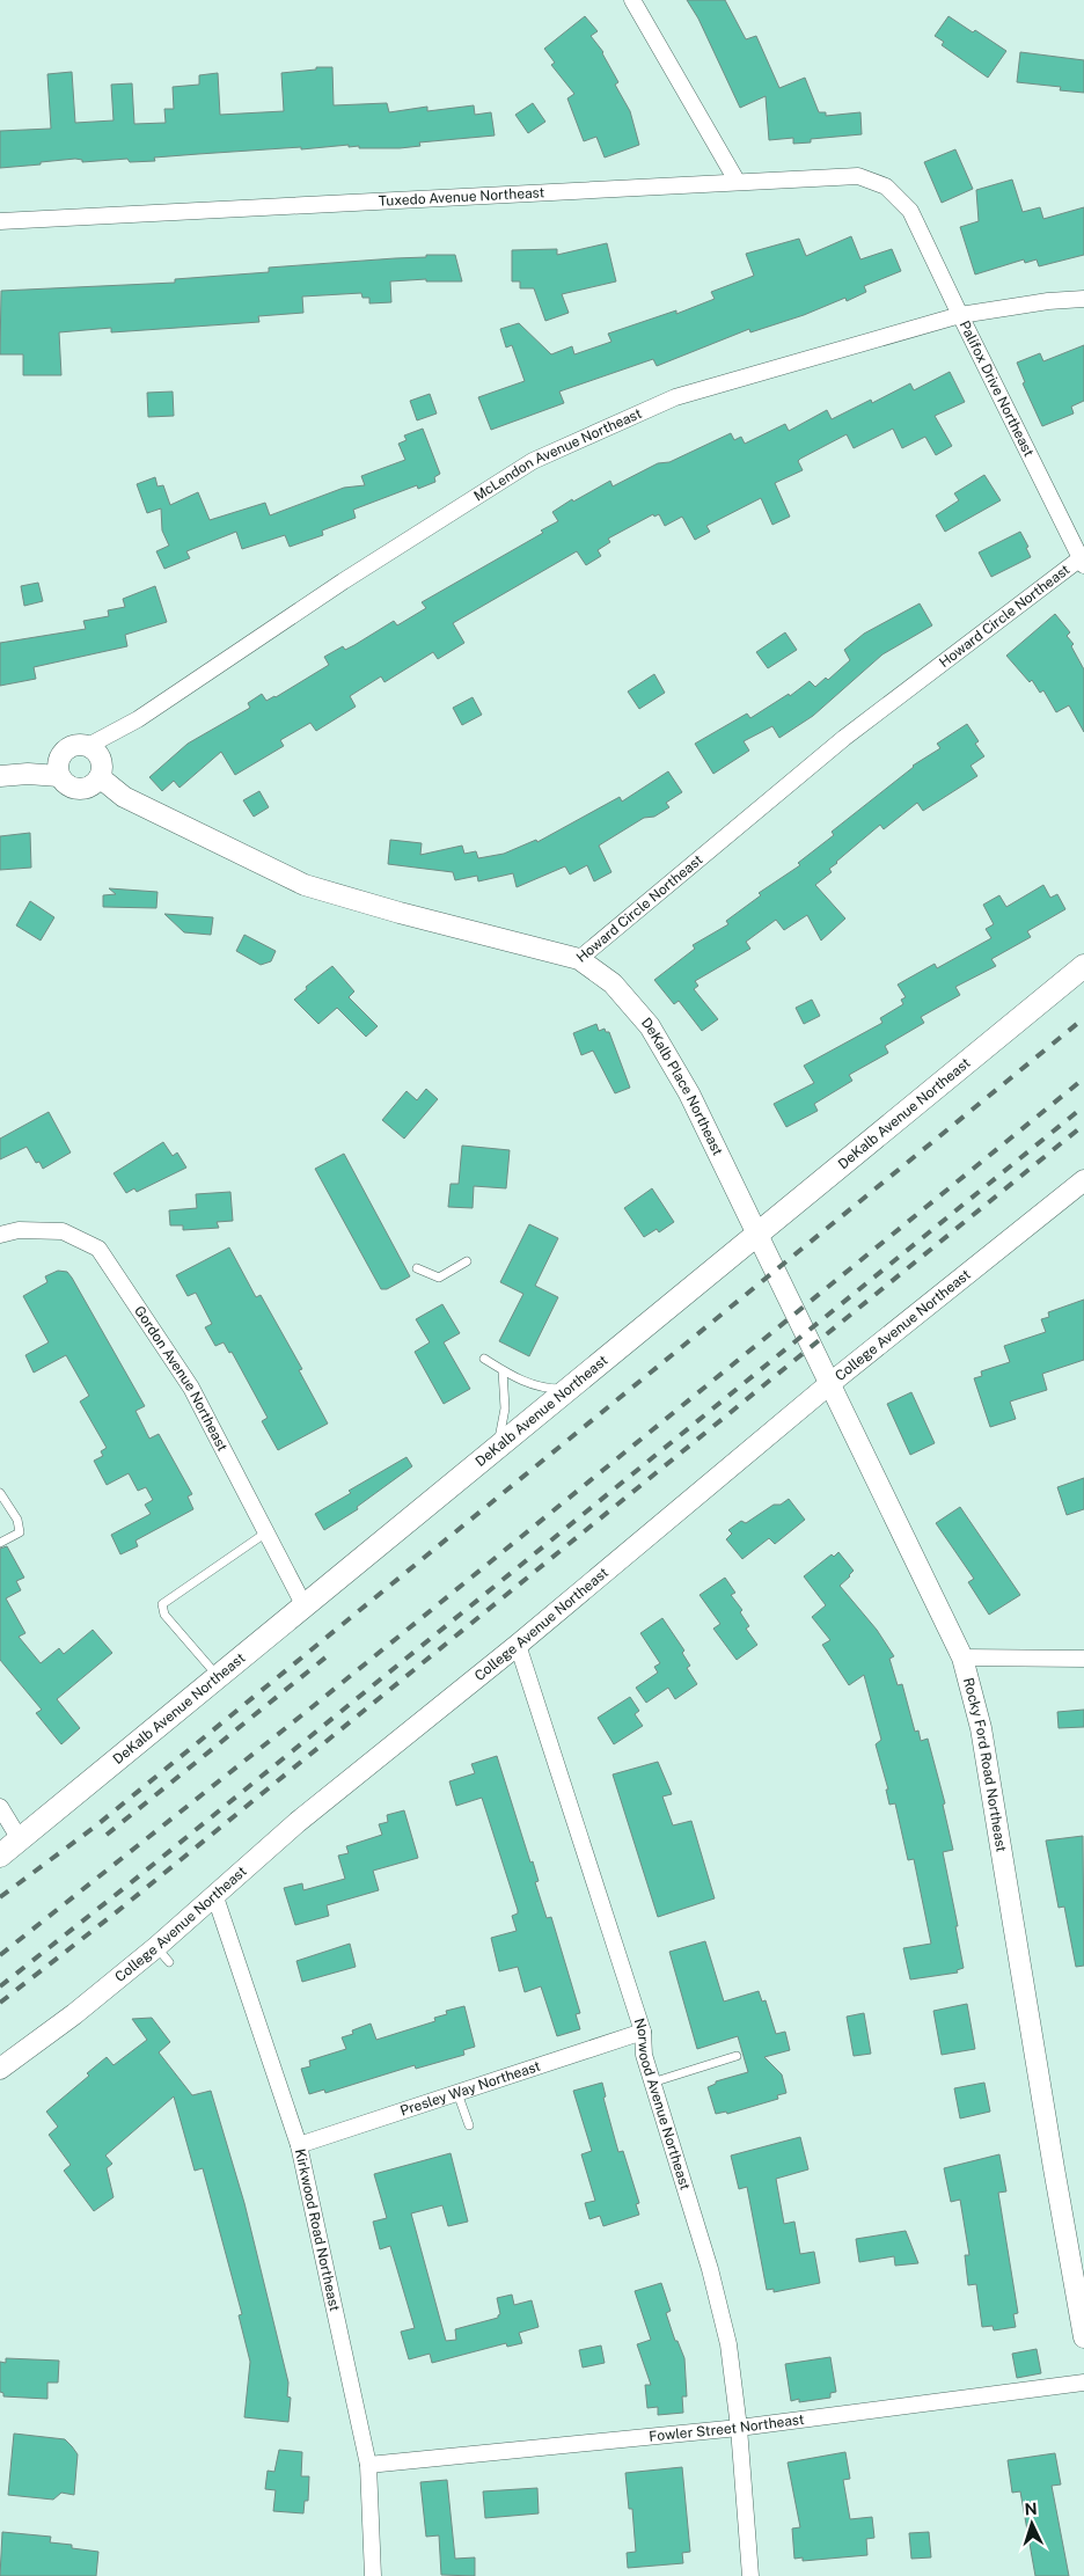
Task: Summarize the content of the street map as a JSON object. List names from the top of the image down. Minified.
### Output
{"streets":{"main road":["DeKalb Avenue Northeast"],"street":["Tuxedo Avenue Northeast","Palifox Drive Northeast","McLendon Avenue Northeast","Howard Circle Northeast","DeKalb Place Northeast","College Avenue Northeast","Gordon Avenue Northeast","Rocky Ford Road Northeast","Presley Way Northeast","Norwood Avenue Northeast","Kirkwood Road Northeast","Fowler Street Northeast"]},"crossings":[["Tuxedo Avenue Northeast","Palifox Drive Northeast"],["Palifox Drive Northeast","McLendon Avenue Northeast"],["Palifox Drive Northeast","Howard Circle Northeast"],["McLendon Avenue Northeast","Howard Circle Northeast"],["Howard Circle Northeast","DeKalb Place Northeast"],["DeKalb Place Northeast","DeKalb Avenue Northeast"],["DeKalb Place Northeast","Rocky Ford Road Northeast"],["DeKalb Avenue Northeast","Gordon Avenue Northeast"],["DeKalb Avenue Northeast","Rocky Ford Road Northeast"],["College Avenue Northeast","Rocky Ford Road Northeast"],["College Avenue Northeast","Norwood Avenue Northeast"],["College Avenue Northeast","Kirkwood Road Northeast"],["Presley Way Northeast","Norwood Avenue Northeast"],["Presley Way Northeast","Kirkwood Road Northeast"],["Norwood Avenue Northeast","Fowler Street Northeast"],["Kirkwood Road Northeast","Fowler Street Northeast"]],"north":"top"}
